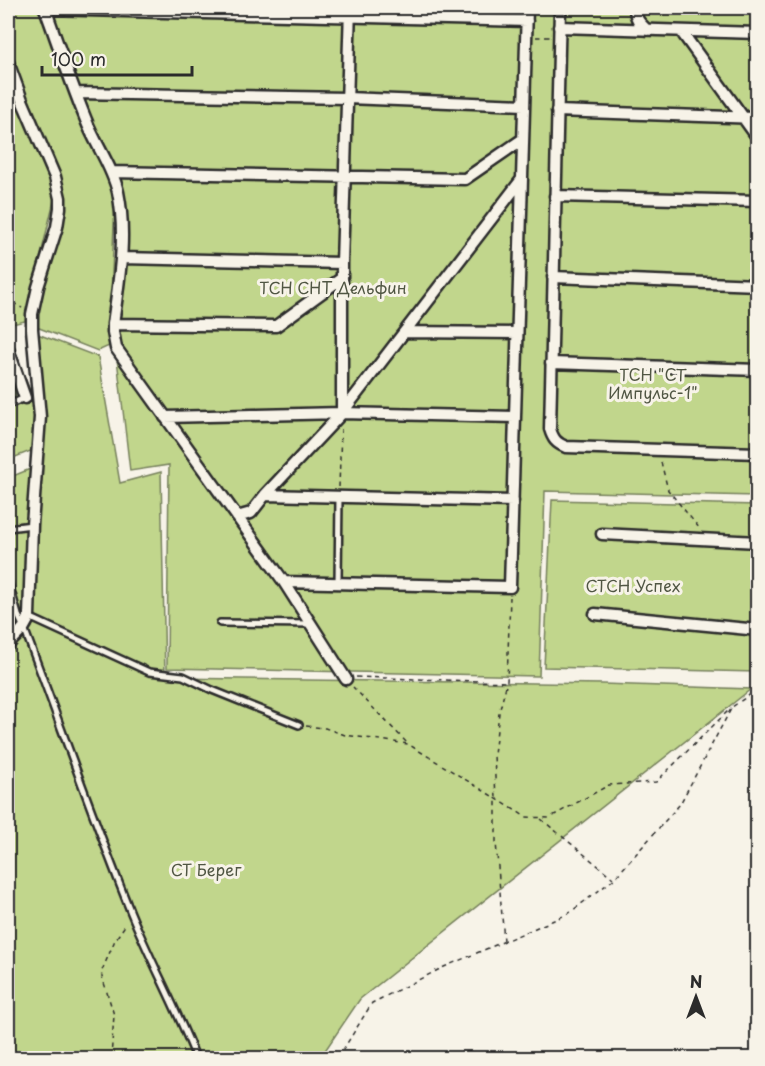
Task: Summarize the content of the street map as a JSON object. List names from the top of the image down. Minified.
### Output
{"parks":["ТСН СНТ Дельфин","ТСН \"СТ Импульс-1\"","СТСН Успех","СТ Берег"],"scale_bar":"100 m","north":"top"}
